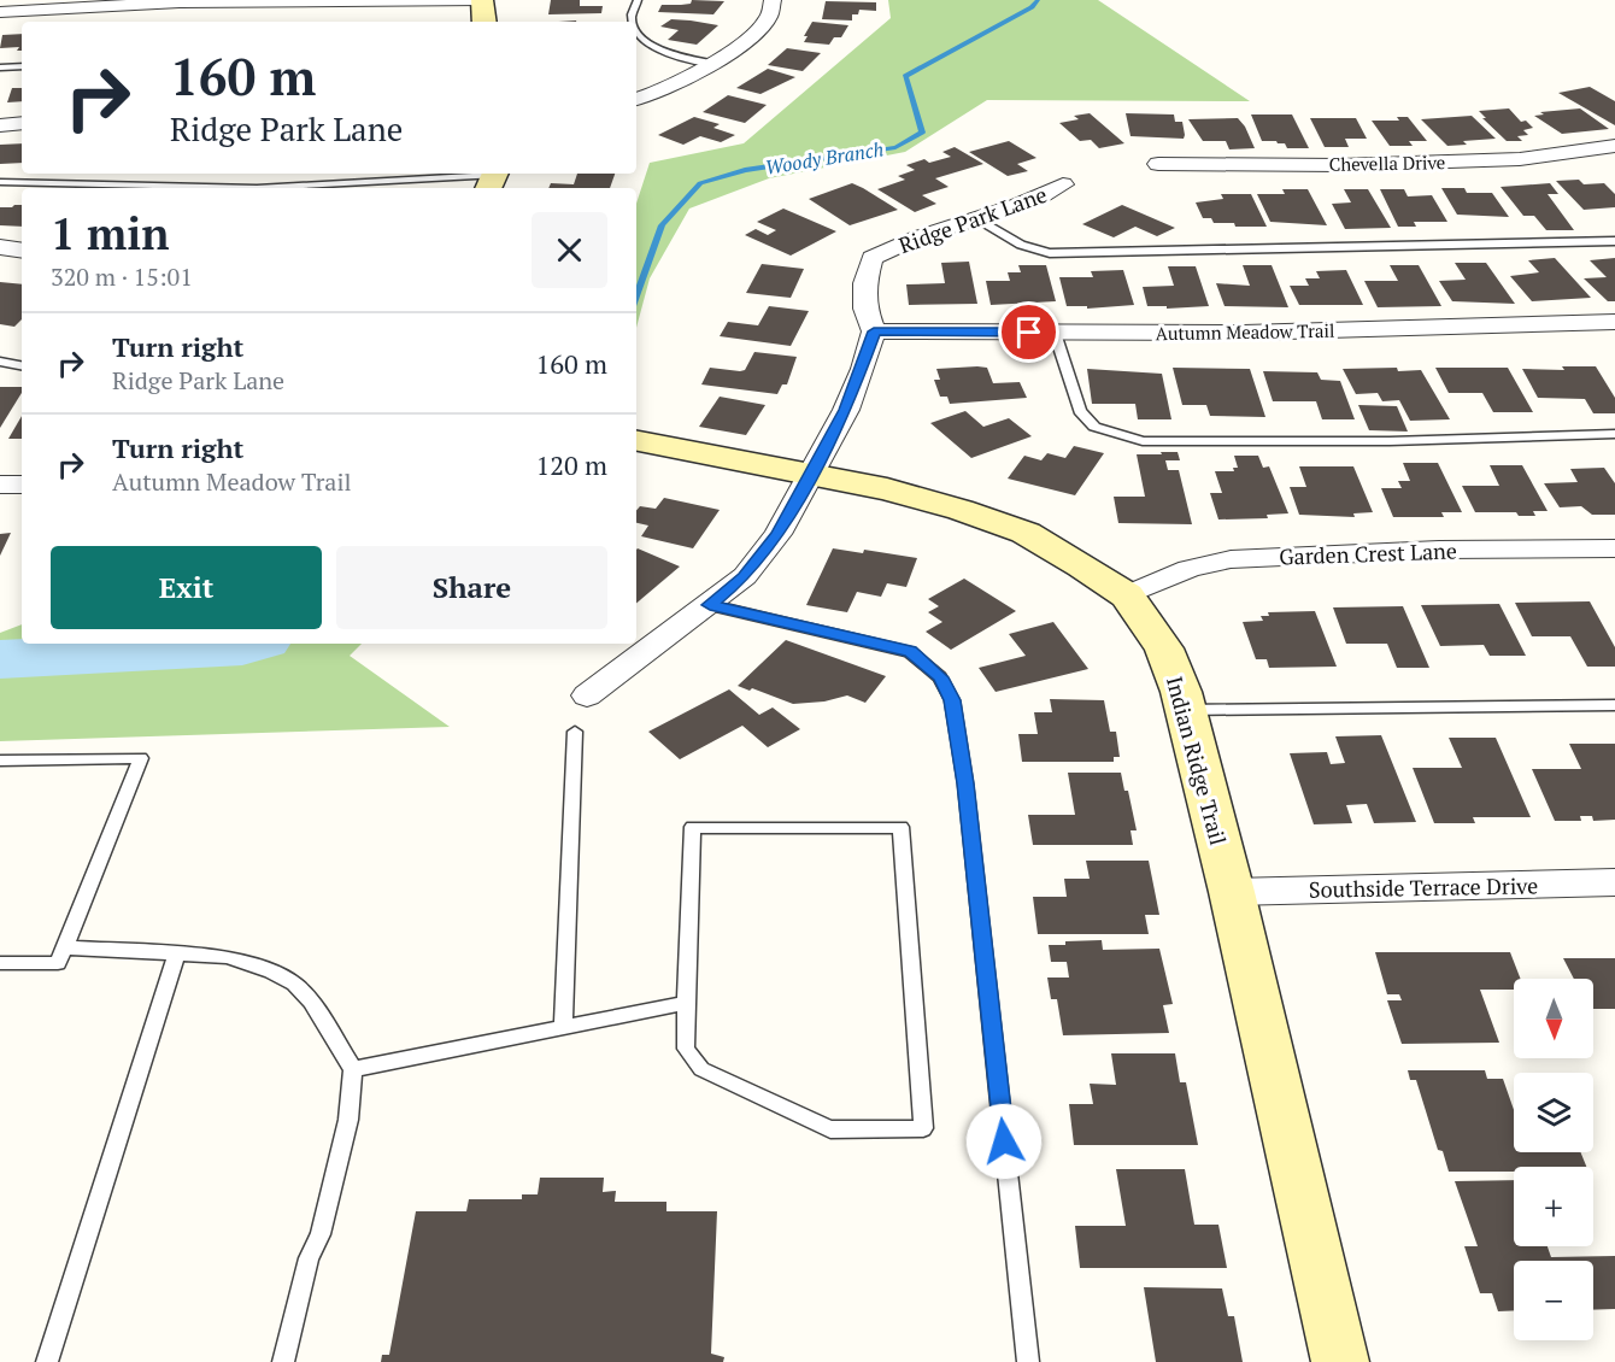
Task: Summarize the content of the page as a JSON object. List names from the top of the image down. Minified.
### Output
{"streets":{"street":["Chevella Drive","Ridge Park Lane","Autumn Meadow Trail","Garden Crest Lane","Indian Ridge Trail","Southside Terrace Drive"]},"crossings":[["Ridge Park Lane","Autumn Meadow Trail"],["Garden Crest Lane","Indian Ridge Trail"],["Indian Ridge Trail","Southside Terrace Drive"]],"water":["Woody Branch"],"north":"bottom","page":{"turn":["160 m","Ridge Park Lane"],"heading":["1 min","320 m · 15:01"],"list":[{"name":"Turn right","note":"Ridge Park Lane","value":"160 m"},{"name":"Turn right","note":"Autumn Meadow Trail","value":"120 m"}],"buttons":["Exit","Share"],"map_buttons":["+","−"]}}
